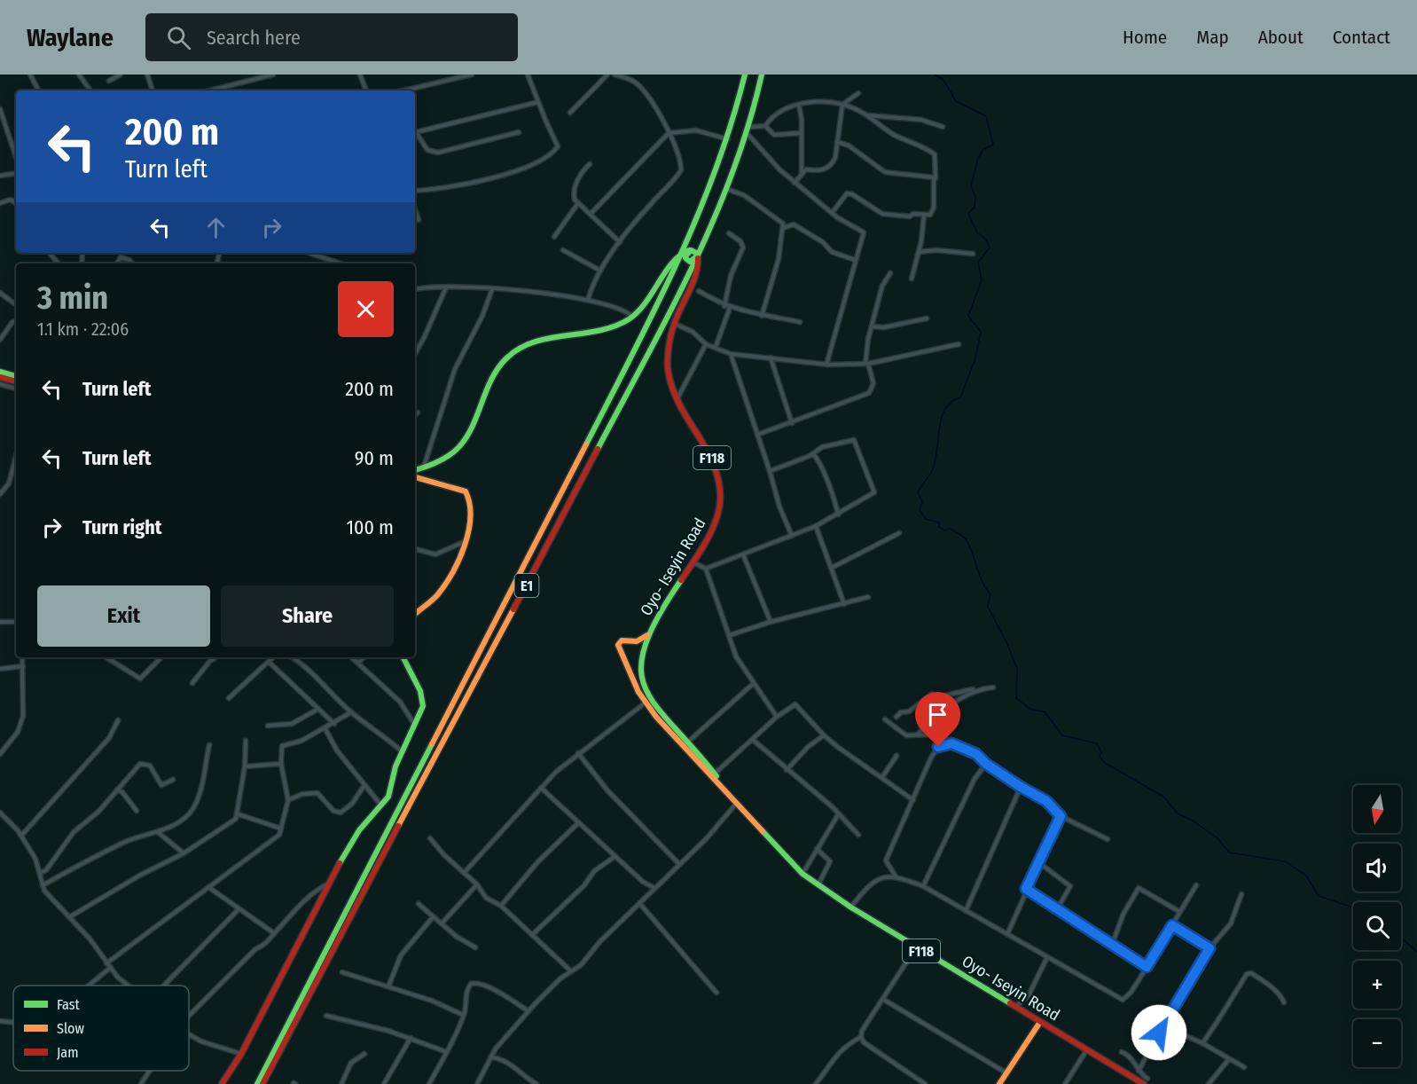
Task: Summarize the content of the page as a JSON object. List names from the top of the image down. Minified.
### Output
{"streets":{"main road":["F118","Oyo- Iseyin Road","E1"]},"crossings":[["Oyo- Iseyin Road","E1"]],"legend":["Fast","Slow","Jam"],"north":"bottom","page":{"header":"Waylane","search":"Search here","nav":["Home","Map","About","Contact"],"turn":["200 m","Turn left"],"heading":["3 min","1.1 km · 22:06"],"list":[{"name":"Turn left","value":"200 m"},{"name":"Turn left","value":"90 m"},{"name":"Turn right","value":"100 m"}],"buttons":["Exit","Share"],"map_buttons":["+","−"]}}
